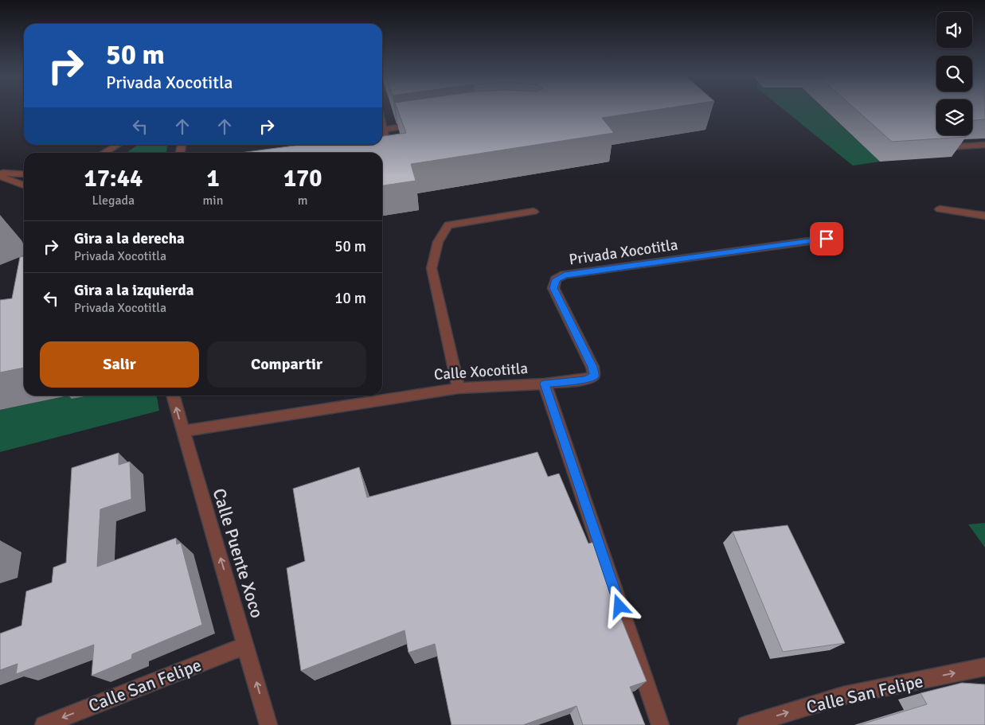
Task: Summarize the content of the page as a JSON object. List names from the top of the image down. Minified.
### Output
{"streets":{"street":["Privada Xocotitla","Calle Xocotitla","Calle Puente Xoco","Calle San Felipe"]},"crossings":[["Privada Xocotitla","Calle Xocotitla"],["Calle Xocotitla","Calle Puente Xoco"],["Calle Puente Xoco","Calle San Felipe"]],"one_way":["Calle Puente Xoco"],"page":{"turn":["50 m","Privada Xocotitla"],"eta":["17:44","Llegada","1","min","170","m"],"list":[{"name":"Gira a la derecha","note":"Privada Xocotitla","value":"50 m"},{"name":"Gira a la izquierda","note":"Privada Xocotitla","value":"10 m"}],"buttons":["Salir","Compartir"]}}
